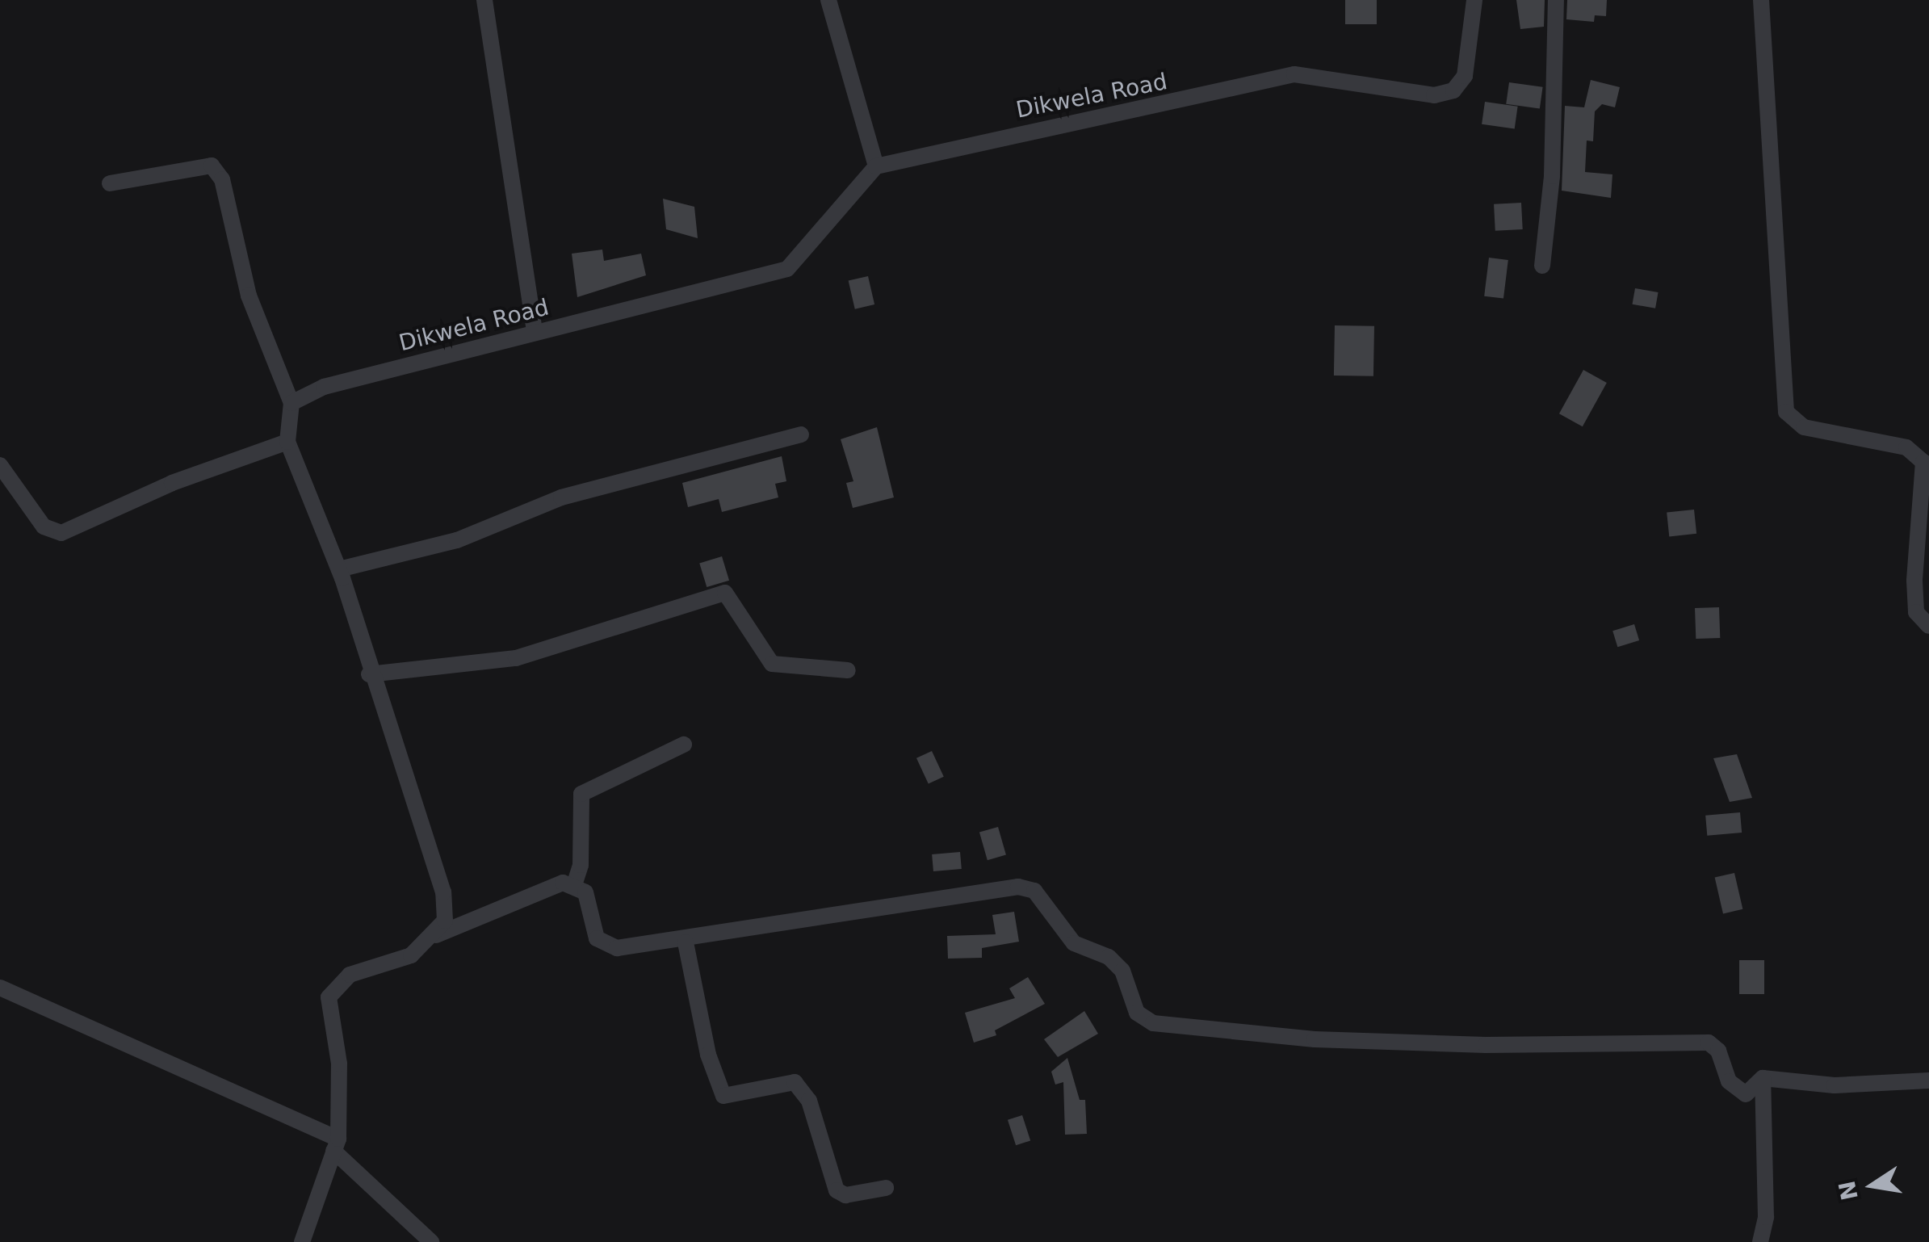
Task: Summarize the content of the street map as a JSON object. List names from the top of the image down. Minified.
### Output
{"streets":{"street":["Dikwela Road"]},"north":"left"}
